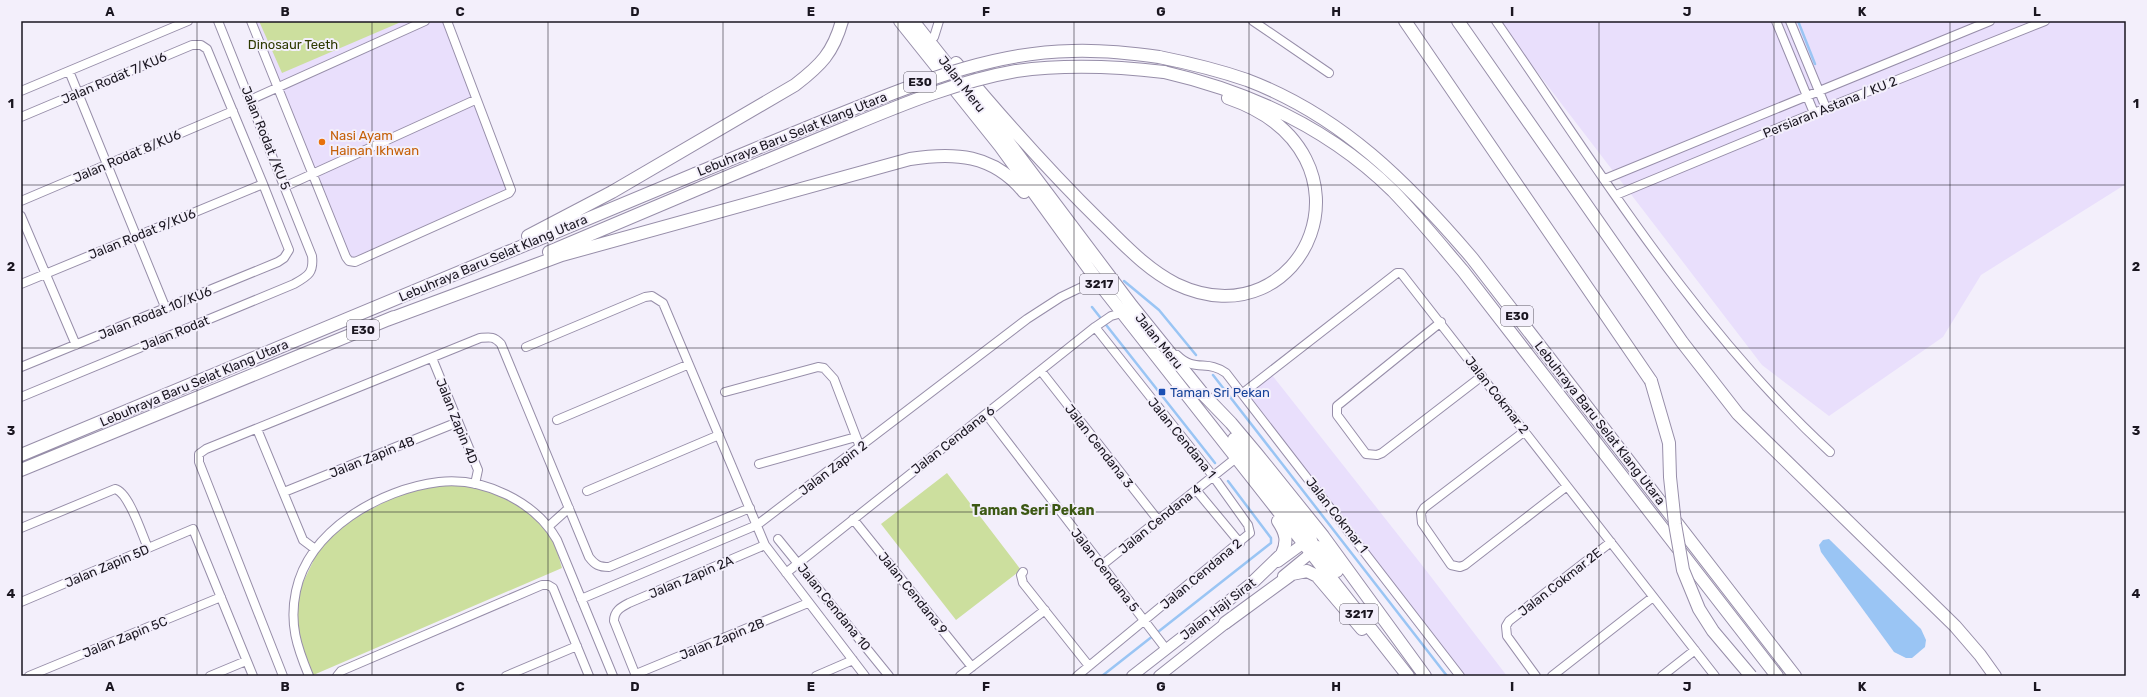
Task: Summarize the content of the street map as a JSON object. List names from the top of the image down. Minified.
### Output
{"streets":{"highway":["E30","Jalan Meru","Lebuhraya Baru Selat Klang Utara","3217"],"main road":["Jalan Haji Sirat"],"street":["Jalan Rodat 7/KU6","Persiaran Astana / KU 2","Jalan Rodat /KU 5","Jalan Rodat 8/KU6","Jalan Rodat 9/KU6","Jalan Rodat 10/KU6","Jalan Rodat","Jalan Cokmar 2","Jalan Zapin 4D","Jalan Cendana 1","Jalan Cendana 6","Jalan Cendana 3","Jalan Zapin 4B","Jalan Zapin 2","Jalan Cokmar 1","Jalan Cendana 4","Jalan Zapin 5D","Jalan Cendana 5","Jalan Cendana 2","Jalan Zapin 2A","Jalan Cokmar 2E","Jalan Cendana 9","Jalan Cendana 10","Jalan Zapin 5C","Jalan Zapin 2B"]},"crossings":[["Jalan Rodat 7/KU6","Jalan Rodat 8/KU6"],["Jalan Meru","Jalan Cendana 6"],["Jalan Meru","Jalan Zapin 2"],["Jalan Meru","Jalan Cokmar 1"],["Jalan Meru","Jalan Cendana 4"],["Jalan Meru","Jalan Haji Sirat"],["Jalan Rodat /KU 5","Jalan Rodat"],["Jalan Rodat 9/KU6","Jalan Rodat 10/KU6"],["Jalan Cokmar 2","Jalan Cokmar 1"],["Jalan Cokmar 2","Jalan Cokmar 2E"],["Jalan Zapin 4D","Jalan Zapin 4B"],["Jalan Cendana 1","Jalan Cendana 6"],["Jalan Cendana 1","Jalan Cendana 4"],["Jalan Cendana 1","Jalan Cendana 2"],["Jalan Cendana 6","Jalan Cendana 3"],["Jalan Cendana 6","Jalan Cokmar 1"],["Jalan Cendana 6","Jalan Cendana 5"],["Jalan Cendana 6","Jalan Cendana 9"],["Jalan Cendana 6","Jalan Cendana 10"],["Jalan Cendana 3","Jalan Cendana 4"],["Jalan Cendana 4","Jalan Cendana 5"],["Jalan Zapin 5D","Jalan Zapin 5C"],["Jalan Cendana 5","Jalan Cendana 2"],["Jalan Cendana 5","Jalan Haji Sirat"],["Jalan Zapin 2A","Jalan Zapin 2B"]],"districts":["Taman Seri Pekan"],"parks":["Dinosaur Teeth"],"places":{"other":["Nasi Ayam Hainan Ikhwan"],"transit":["Taman Sri Pekan"]},"grid":{"columns":["A","B","C","D","E","F","G","H","I","J","K","L"],"rows":["1","2","3","4"]}}
